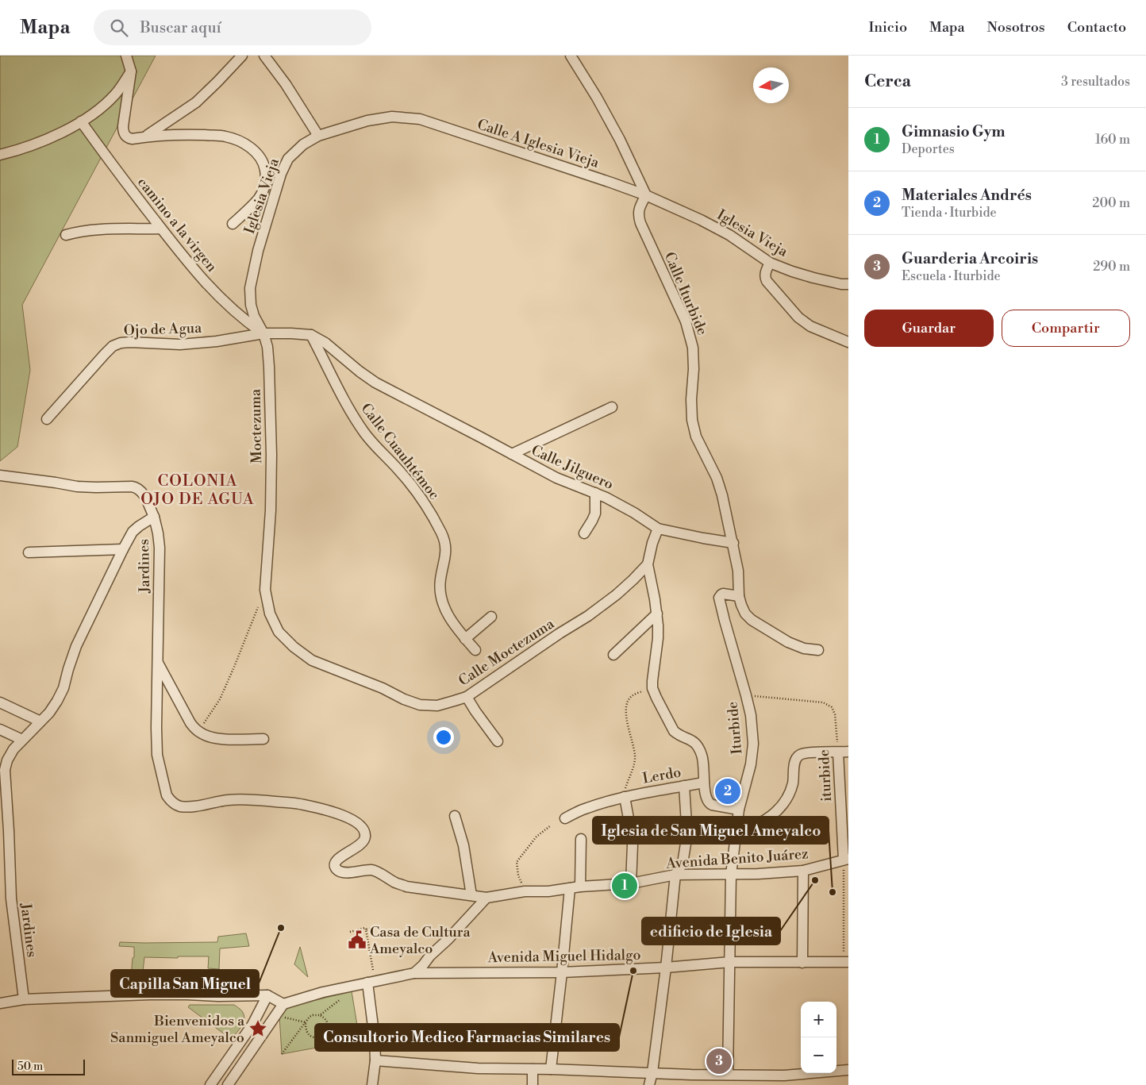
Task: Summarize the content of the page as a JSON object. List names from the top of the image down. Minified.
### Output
{"streets":{"street":["Calle A Iglesia Vieja","Iglesia Vieja","camino a la virgen","Calle Iturbide","Ojo de Agua","Moctezuma","Calle Cuauhtémoc","Calle Jilguero","Jardines","Calle Moctezuma","Iturbide","Lerdo","iturbide","Avenida Benito Juárez","Avenida Miguel Hidalgo"]},"crossings":[["Calle A Iglesia Vieja","Iglesia Vieja"],["Calle A Iglesia Vieja","Calle Iturbide"],["Iglesia Vieja","camino a la virgen"],["Iglesia Vieja","Calle Iturbide"],["Iglesia Vieja","Ojo de Agua"],["Iglesia Vieja","Moctezuma"],["Iglesia Vieja","Calle Jilguero"],["camino a la virgen","Ojo de Agua"],["camino a la virgen","Moctezuma"],["camino a la virgen","Calle Jilguero"],["Ojo de Agua","Moctezuma"],["Ojo de Agua","Calle Jilguero"],["Moctezuma","Calle Jilguero"],["Moctezuma","Calle Moctezuma"],["Calle Cuauhtémoc","Calle Jilguero"],["Jardines","Avenida Benito Juárez"],["Iturbide","iturbide"],["Iturbide","Avenida Benito Juárez"],["Iturbide","Avenida Miguel Hidalgo"],["iturbide","Avenida Benito Juárez"]],"districts":["COLONIA OJO DE AGUA"],"places":{"other":["edificio de Iglesia","Iglesia de San Miguel Ameyalco","Capilla San Miguel","Consultorio Medico Farmacias Similares"],"public building":["Casa de Cultura Ameyalco"],"place":["Bienvenidos a Sanmiguel Ameyalco"]},"scale_bar":"50 m","north":"left","page":{"header":"Mapa","search":"Buscar aquí","nav":["Inicio","Mapa","Nosotros","Contacto"],"heading":["Cerca","3 resultados"],"list":[{"mark":"1","name":"Gimnasio Gym","note":"Deportes","value":"160 m"},{"mark":"2","name":"Materiales Andrés","note":"Tienda · Iturbide","value":"200 m"},{"mark":"3","name":"Guarderia Arcoiris","note":"Escuela · Iturbide","value":"290 m"}],"buttons":["Guardar","Compartir"],"pins":["2","1","3"],"map_buttons":["+","−"],"scale":"50 m"}}
